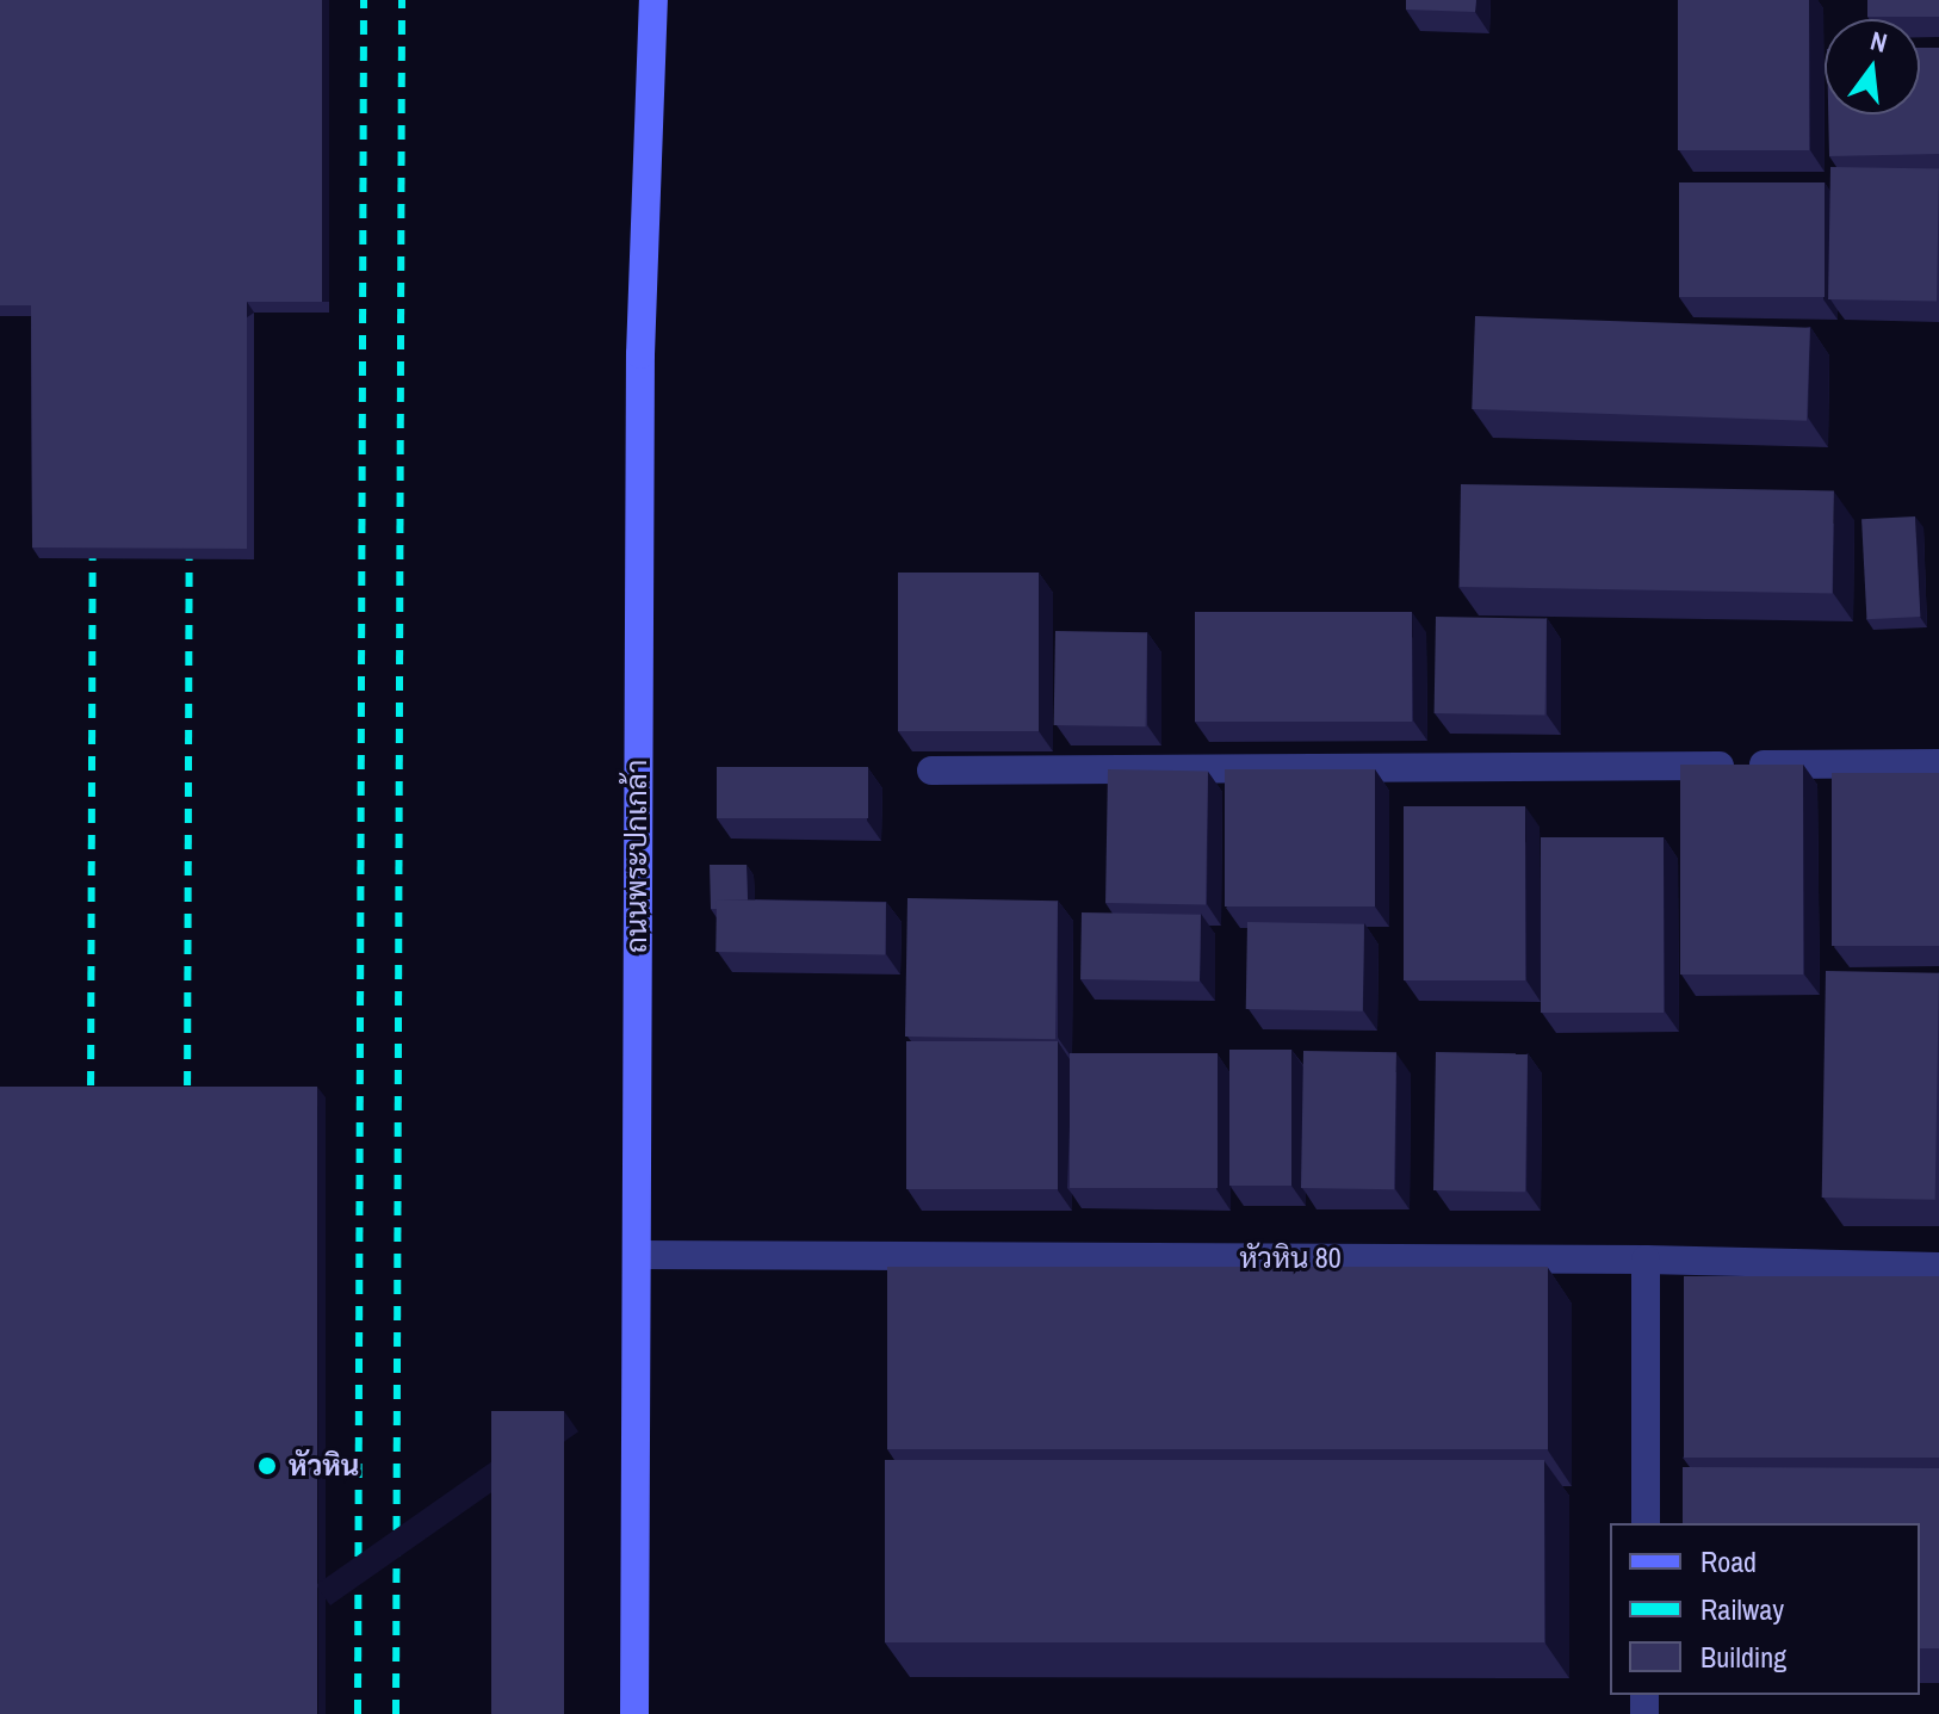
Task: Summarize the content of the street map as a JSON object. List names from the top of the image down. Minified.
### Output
{"streets":{"street":["ถนนพระปกเกล้า","หัวหิน 80"]},"crossings":[["ถนนพระปกเกล้า","หัวหิน 80"]],"places":["หัวหิน"],"legend":["Road","Railway","Building"],"north":"top"}
